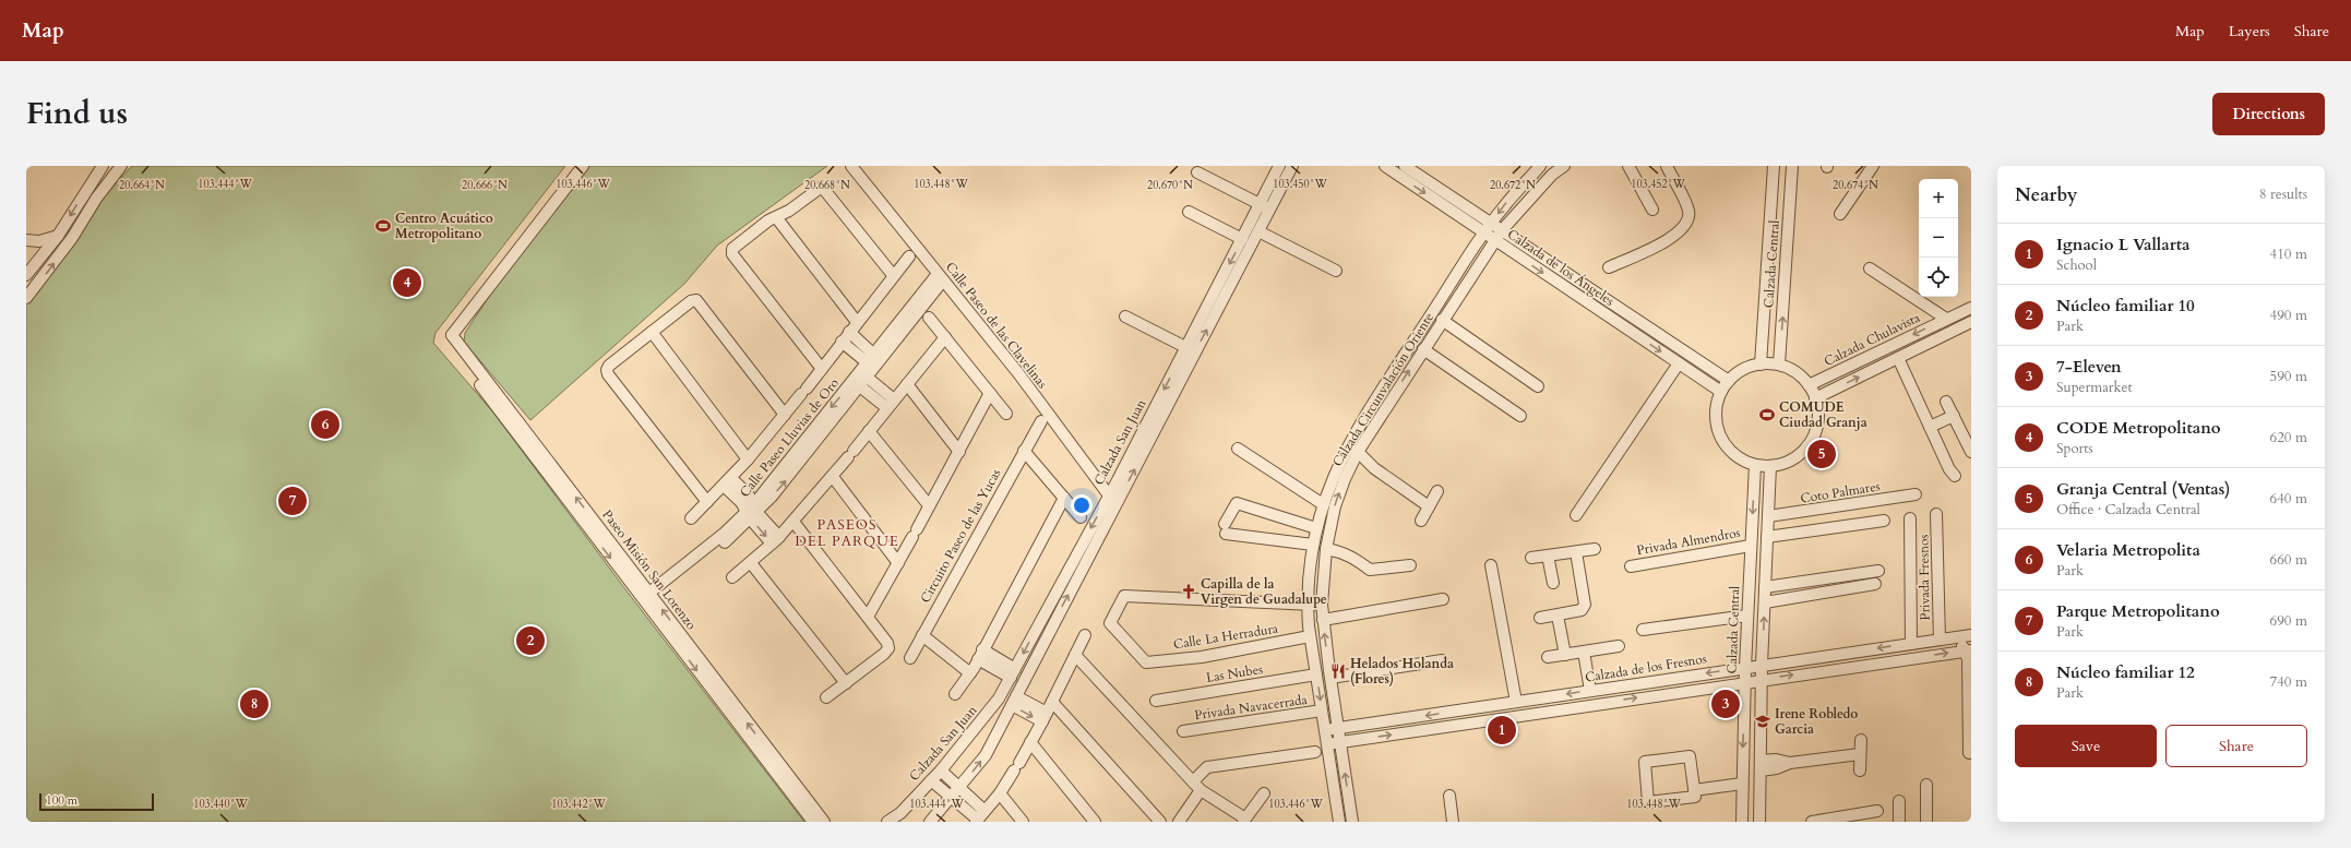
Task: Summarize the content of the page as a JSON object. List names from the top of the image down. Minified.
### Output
{"streets":{"street":["Calzada Central","Calzada de los Ángeles","Calle Paseo de las Clavelinas","Calzada Chulavista","Calzada Circunvalación Oriente","Calle Paseo Lluvias de Oro","Calzada San Juan","Coto Palmares","Circuito Paseo de las Yucas","Privada Almendros","Paseo Misión San Lorenzo","Privada Fresnos","Calle La Herradura","Calzada de los Fresnos","Las Nubes","Privada Navacerrada"]},"crossings":[["Calzada Central","Calzada de los Ángeles"],["Calzada Central","Calzada Chulavista"],["Calzada Central","Privada Almendros"],["Calzada Central","Calzada de los Fresnos"],["Calzada de los Ángeles","Calzada Chulavista"],["Calzada de los Ángeles","Calzada Circunvalación Oriente"],["Calle Paseo de las Clavelinas","Calle Paseo Lluvias de Oro"],["Calle Paseo de las Clavelinas","Calzada San Juan"],["Calzada Circunvalación Oriente","Calle La Herradura"],["Calzada Circunvalación Oriente","Calzada de los Fresnos"],["Calzada Circunvalación Oriente","Las Nubes"],["Calzada Circunvalación Oriente","Privada Navacerrada"],["Calle Paseo Lluvias de Oro","Paseo Misión San Lorenzo"],["Privada Fresnos","Calzada de los Fresnos"]],"districts":["PASEOS DEL PARQUE"],"places":{"sports":["Centro Acuático Metropolitano","COMUDE Ciudad Granja"],"church":["Capilla de la Virgen de Guadalupe"],"restaurant":["Helados Holanda (Flores)"],"school or university":["Irene Robledo Garcia"]},"scale_bar":"100 m","page":{"header":"Map","nav":["Map","Layers","Share"],"title":"Find us","buttons":["Directions",["Save","Share"]],"heading":["Nearby","8 results"],"map_buttons":["+","−"],"list":[{"mark":"1","name":"Ignacio L Vallarta","note":"School","value":"410 m"},{"mark":"2","name":"Núcleo familiar 10","note":"Park","value":"490 m"},{"mark":"3","name":"7-Eleven","note":"Supermarket","value":"590 m"},{"mark":"4","name":"CODE Metropolitano","note":"Sports","value":"620 m"},{"mark":"5","name":"Granja Central (Ventas)","note":"Office · Calzada Central","value":"640 m"},{"mark":"6","name":"Velaria Metropolita","note":"Park","value":"660 m"},{"mark":"7","name":"Parque Metropolitano","note":"Park","value":"690 m"},{"mark":"8","name":"Núcleo familiar 12","note":"Park","value":"740 m"}],"pins":["4","6","5","7","2","3","8","1"],"scale":"100 m"},"coordinates":["103.444°W","103.446°W","103.448°W","103.450°W","103.452°W","20.664°N","20.666°N","20.668°N","20.670°N","20.672°N","20.674°N","103.440°W","103.442°W"]}
